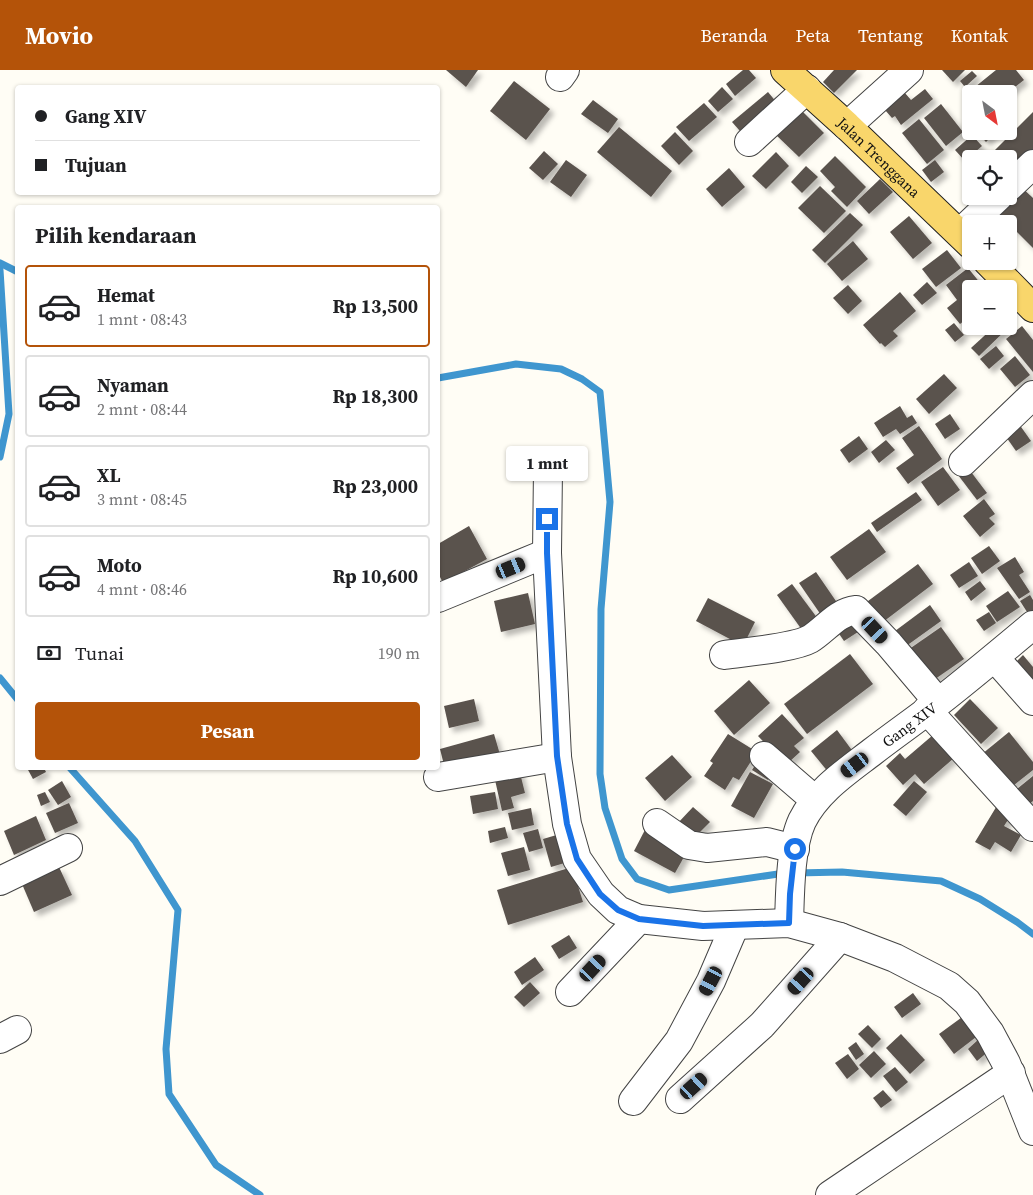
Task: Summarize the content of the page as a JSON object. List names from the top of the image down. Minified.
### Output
{"streets":{"main road":["Jalan Trenggana"],"street":["Gang XIV"]},"north":"bottom right","page":{"header":"Movio","nav":["Beranda","Peta","Tentang","Kontak"],"map_buttons":["+","−"],"banner":["Gang XIV","Tujuan"],"heading":"Pilih kendaraan","list":[{"name":"Hemat","note":"1 mnt · 08:43","value":"Rp 13,500"},{"name":"Nyaman","note":"2 mnt · 08:44","value":"Rp 18,300"},{"name":"XL","note":"3 mnt · 08:45","value":"Rp 23,000"},{"name":"Moto","note":"4 mnt · 08:46","value":"Rp 10,600"}],"bubble":"1 mnt","pay":["Tunai","190 m"],"buttons":"Pesan"}}
